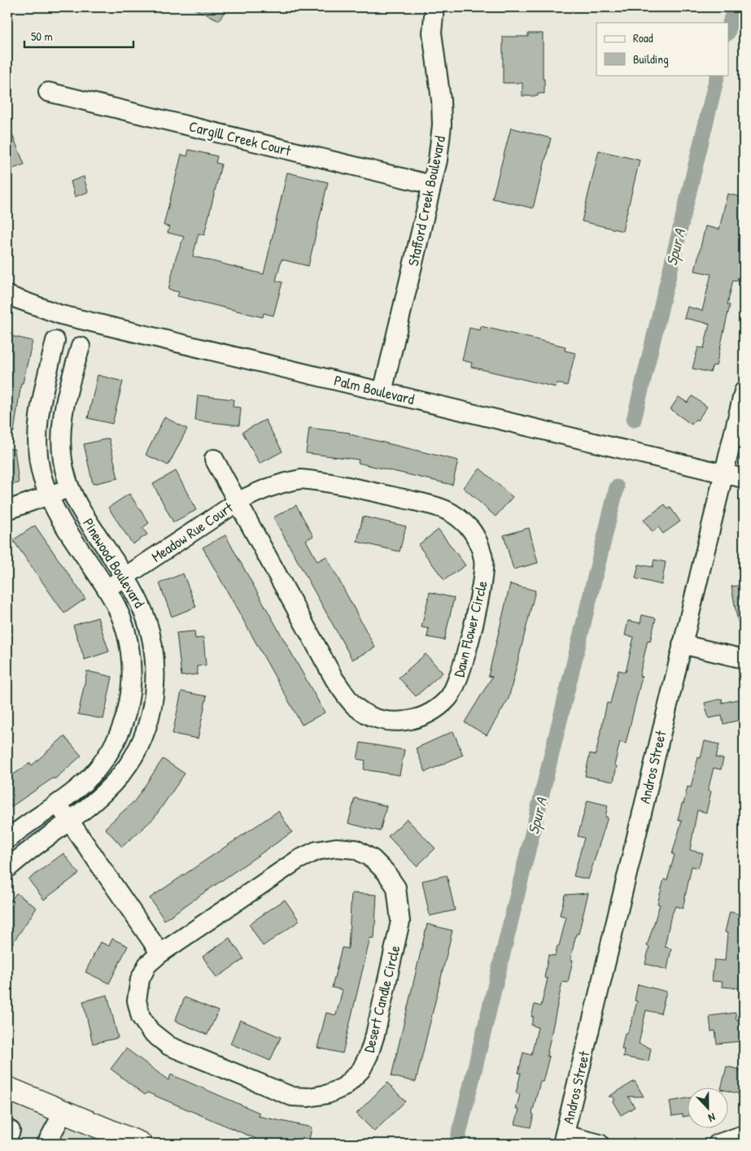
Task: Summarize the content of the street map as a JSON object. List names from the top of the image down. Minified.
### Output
{"streets":{"street":["Cargill Creek Court","Stafford Creek Boulevard","Palm Boulevard","Meadow Rue Court","Pinewood Boulevard","Dawn Flower Circle","Andros Street","Desert Candle Circle"]},"crossings":[["Cargill Creek Court","Stafford Creek Boulevard"],["Stafford Creek Boulevard","Palm Boulevard"],["Palm Boulevard","Andros Street"],["Meadow Rue Court","Pinewood Boulevard"],["Meadow Rue Court","Dawn Flower Circle"]],"water":["Spur A"],"legend":["Road","Building"],"scale_bar":"50 m","north":"bottom"}
